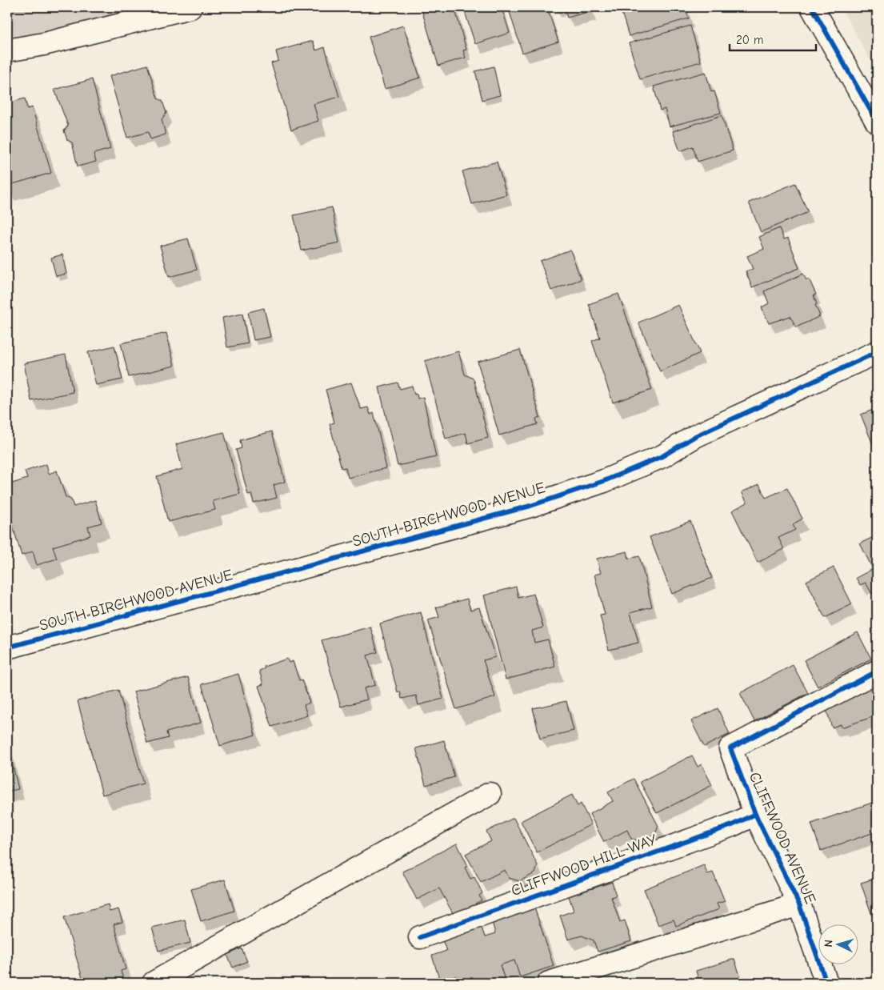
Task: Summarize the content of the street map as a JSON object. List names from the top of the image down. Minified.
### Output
{"streets":{"street":["SOUTH BIRCHWOOD AVENUE","CLIFFWOOD AVENUE","CLIFFWOOD HILL WAY"]},"crossings":[["CLIFFWOOD AVENUE","CLIFFWOOD HILL WAY"]],"scale_bar":"20 m","north":"left"}
